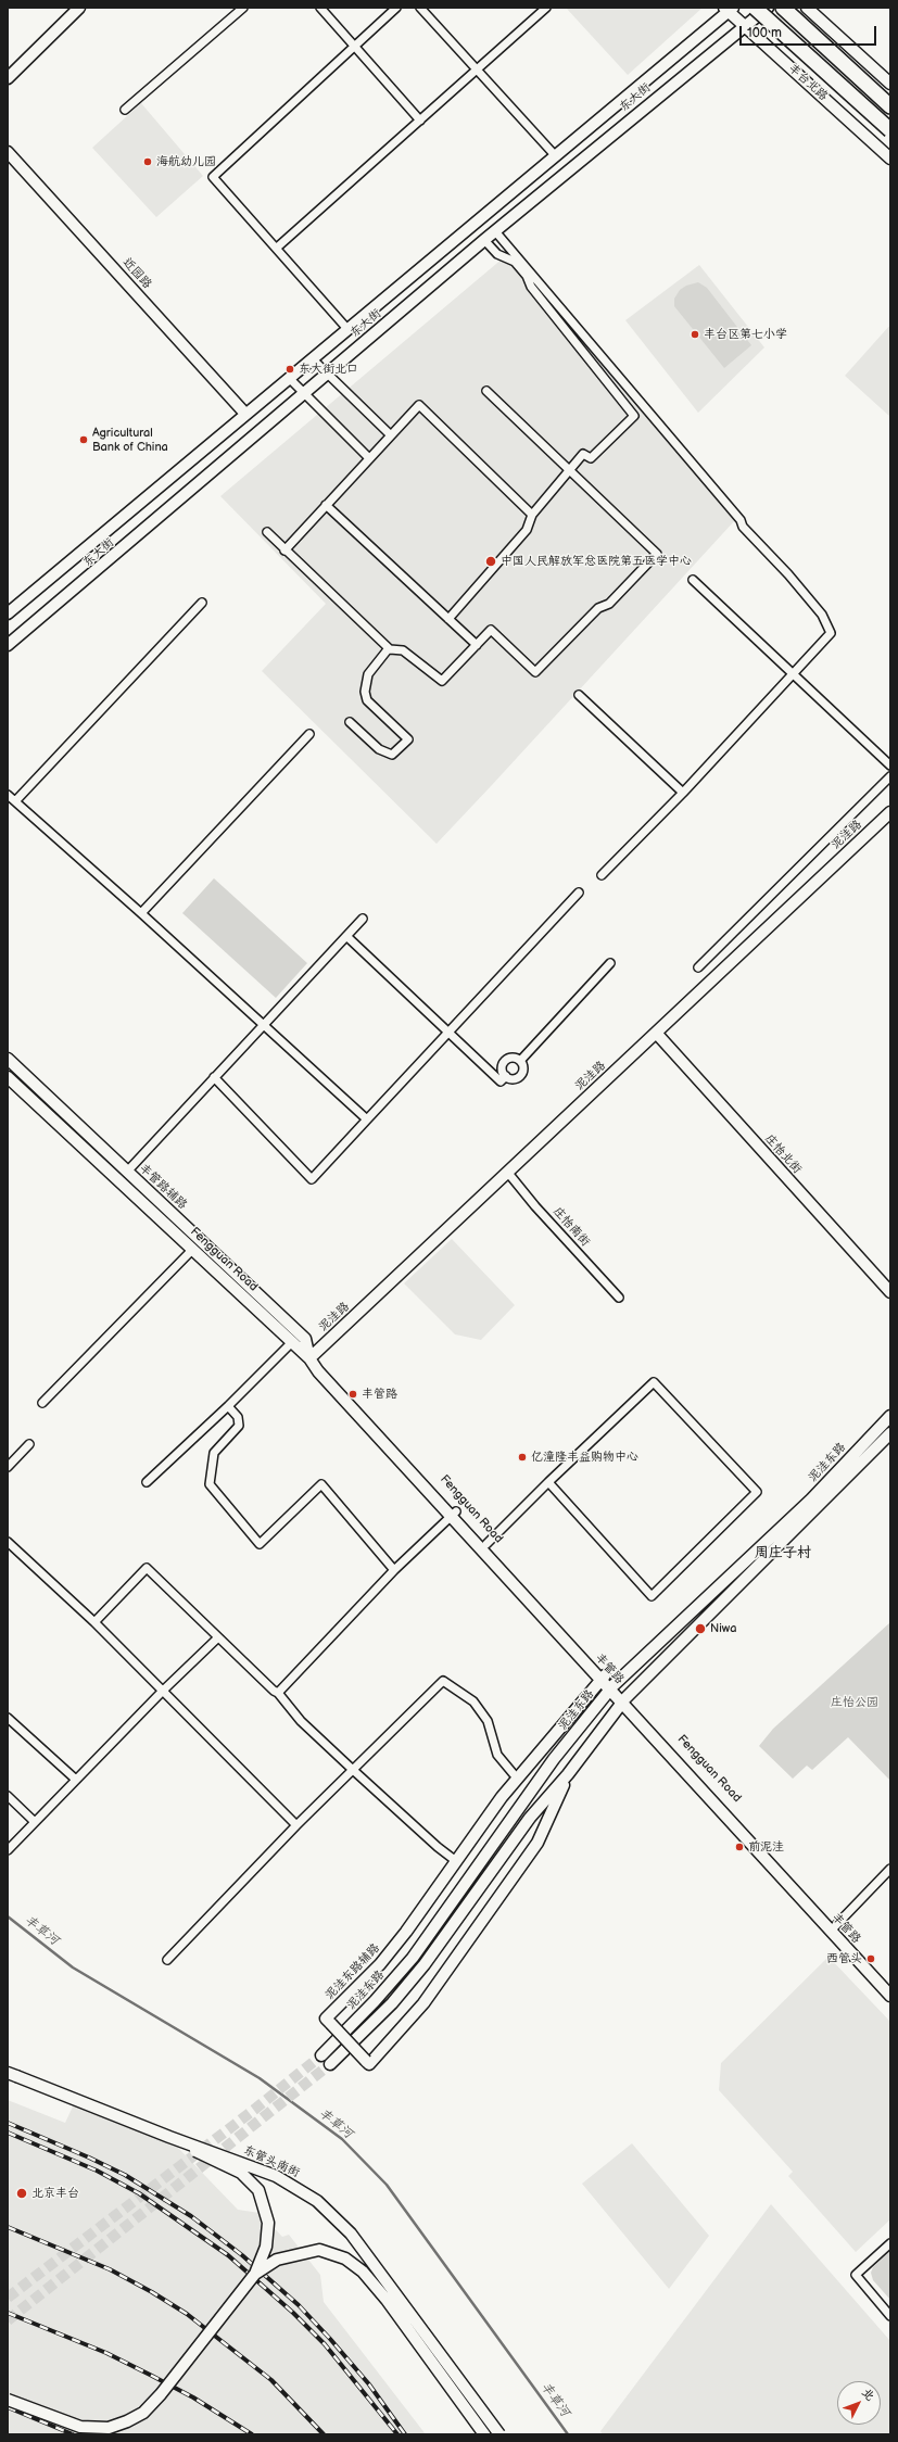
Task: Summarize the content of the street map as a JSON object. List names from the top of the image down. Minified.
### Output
{"streets":{"highway":["丰台北路"],"main road":["东大街","近园路","泥洼路","庄怡北街","丰管路辅路","Fengguan Road","泥洼东路","丰管路","泥洼东路辅路","东管头南街"],"street":["庄怡南街"]},"crossings":[["丰台北路","东大街"],["东大街","近园路"],["泥洼路","庄怡北街"],["泥洼路","丰管路辅路"],["泥洼路","庄怡南街"],["泥洼路","Fengguan Road"],["泥洼路","丰管路"],["丰管路辅路","Fengguan Road"],["丰管路辅路","丰管路"],["Fengguan Road","泥洼东路"],["Fengguan Road","丰管路"],["Fengguan Road","泥洼东路辅路"],["泥洼东路","丰管路"],["泥洼东路","泥洼东路辅路"],["丰管路","泥洼东路辅路"]],"districts":["周庄子村"],"water":["丰草河"],"parks":["庄怡公园"],"places":["海航幼儿园","丰台区第七小学","东大街北口","Agricultural Bank of China","中国人民解放军总医院第五医学中心","丰管路","亿潼隆丰益购物中心","Niwa","前泥洼","西管头","北京丰台"],"scale_bar":"100 m","north":"top right"}
